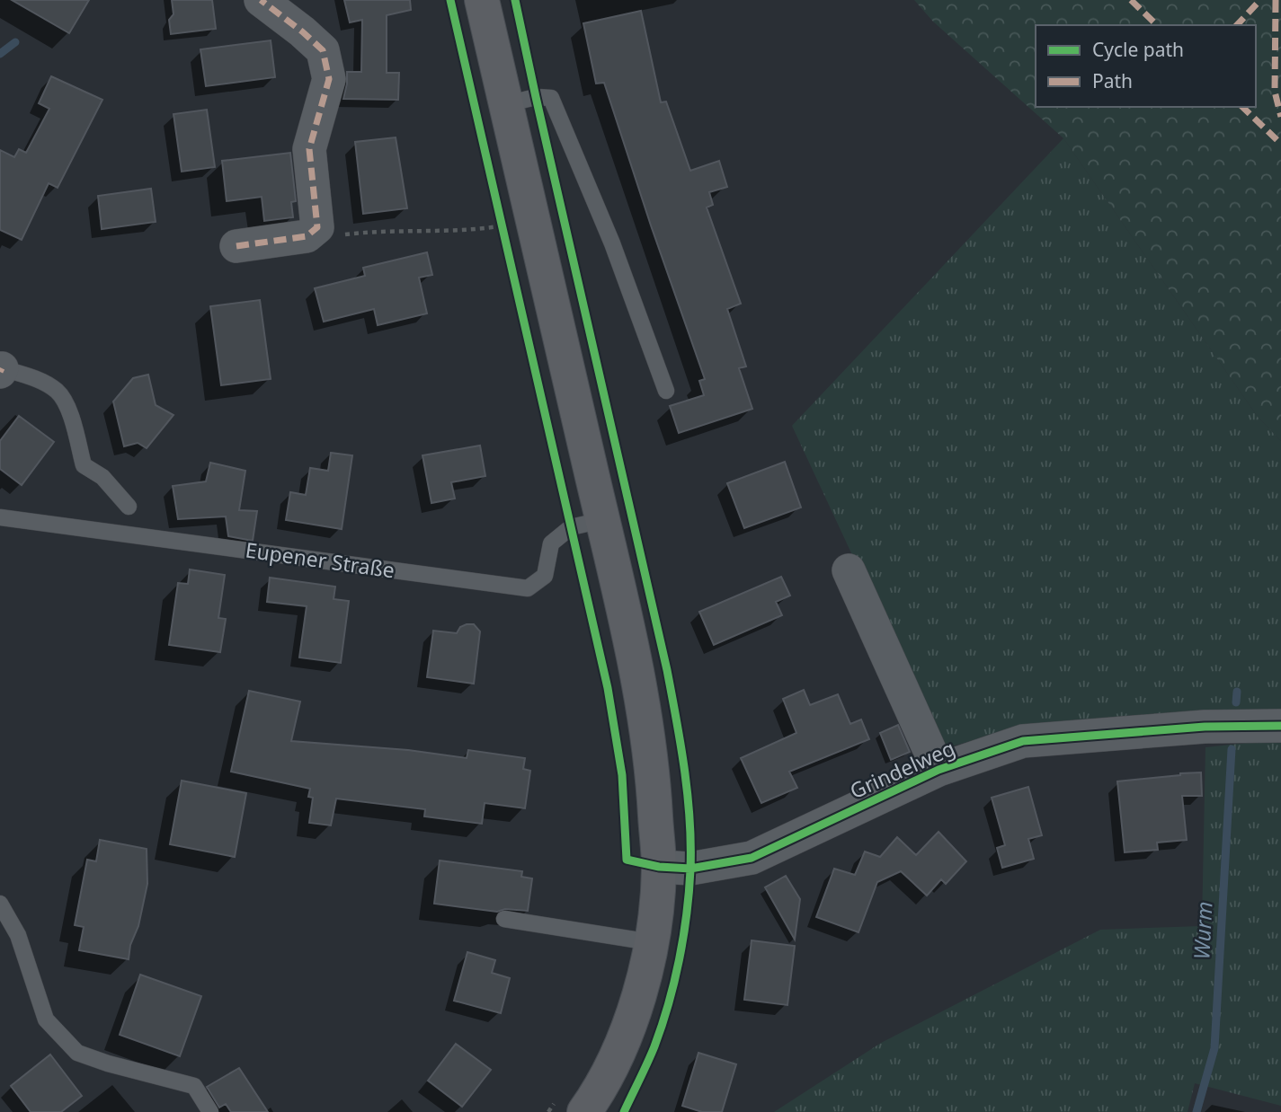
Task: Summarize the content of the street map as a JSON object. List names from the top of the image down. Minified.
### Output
{"streets":{"street":["Grindelweg"],"lane":["Eupener Straße"]},"water":["Wurm"],"legend":["Cycle path","Path"]}
